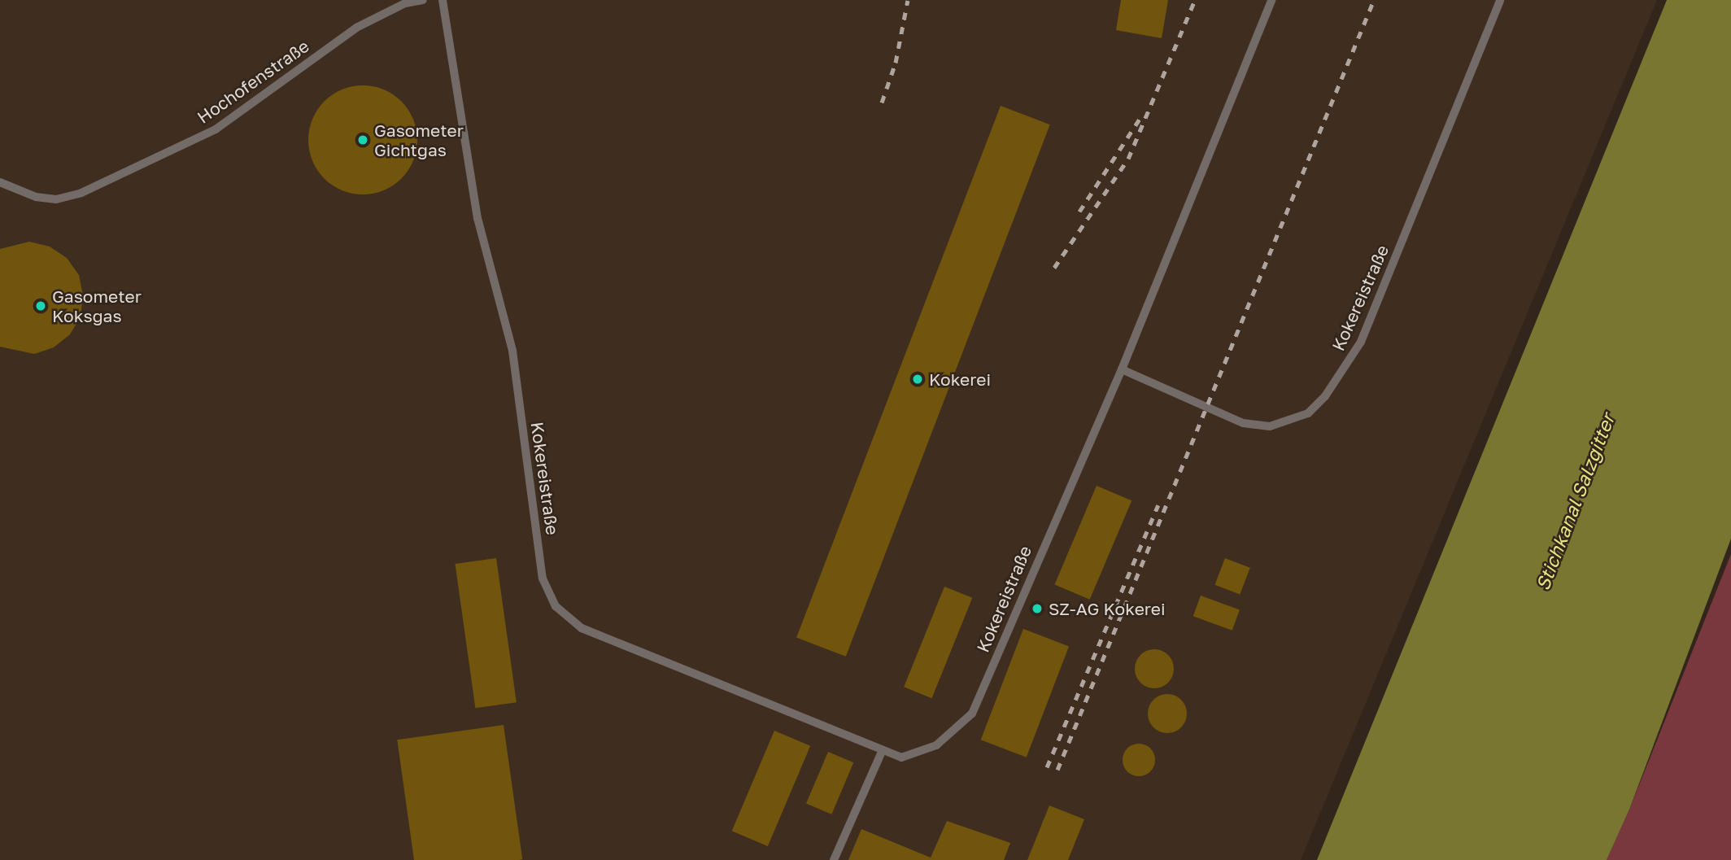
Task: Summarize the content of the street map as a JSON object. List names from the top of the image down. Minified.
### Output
{"streets":{"lane":["Hochofenstraße","Kokereistraße"]},"water":["Stichkanal Salzgitter"],"places":["Gasometer Gichtgas","Gasometer Koksgas","Kokerei","SZ-AG Kokerei"]}
